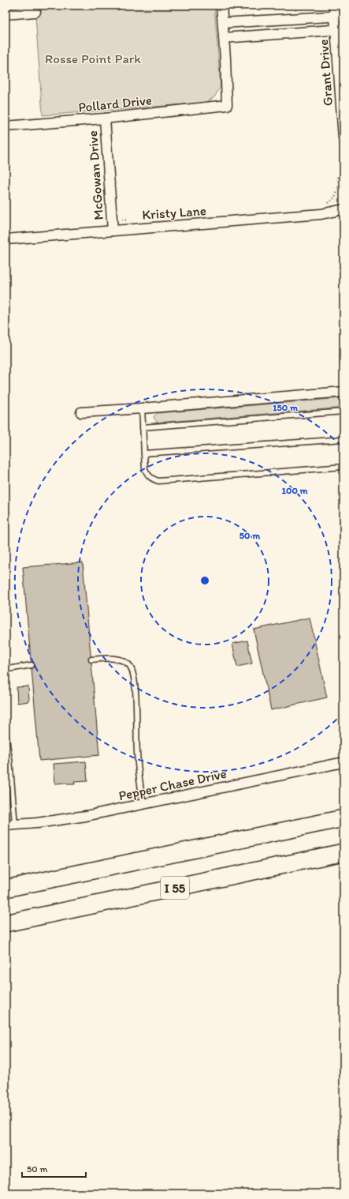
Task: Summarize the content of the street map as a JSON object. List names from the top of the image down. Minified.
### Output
{"streets":{"highway":["I 55"],"street":["Grant Drive","Pollard Drive","McGowan Drive","Kristy Lane","Pepper Chase Drive"]},"crossings":[["Pollard Drive","McGowan Drive"],["McGowan Drive","Kristy Lane"]],"parks":["Rosse Point Park"],"scale_bar":"50 m","rings":["150 m","100 m","50 m"]}
